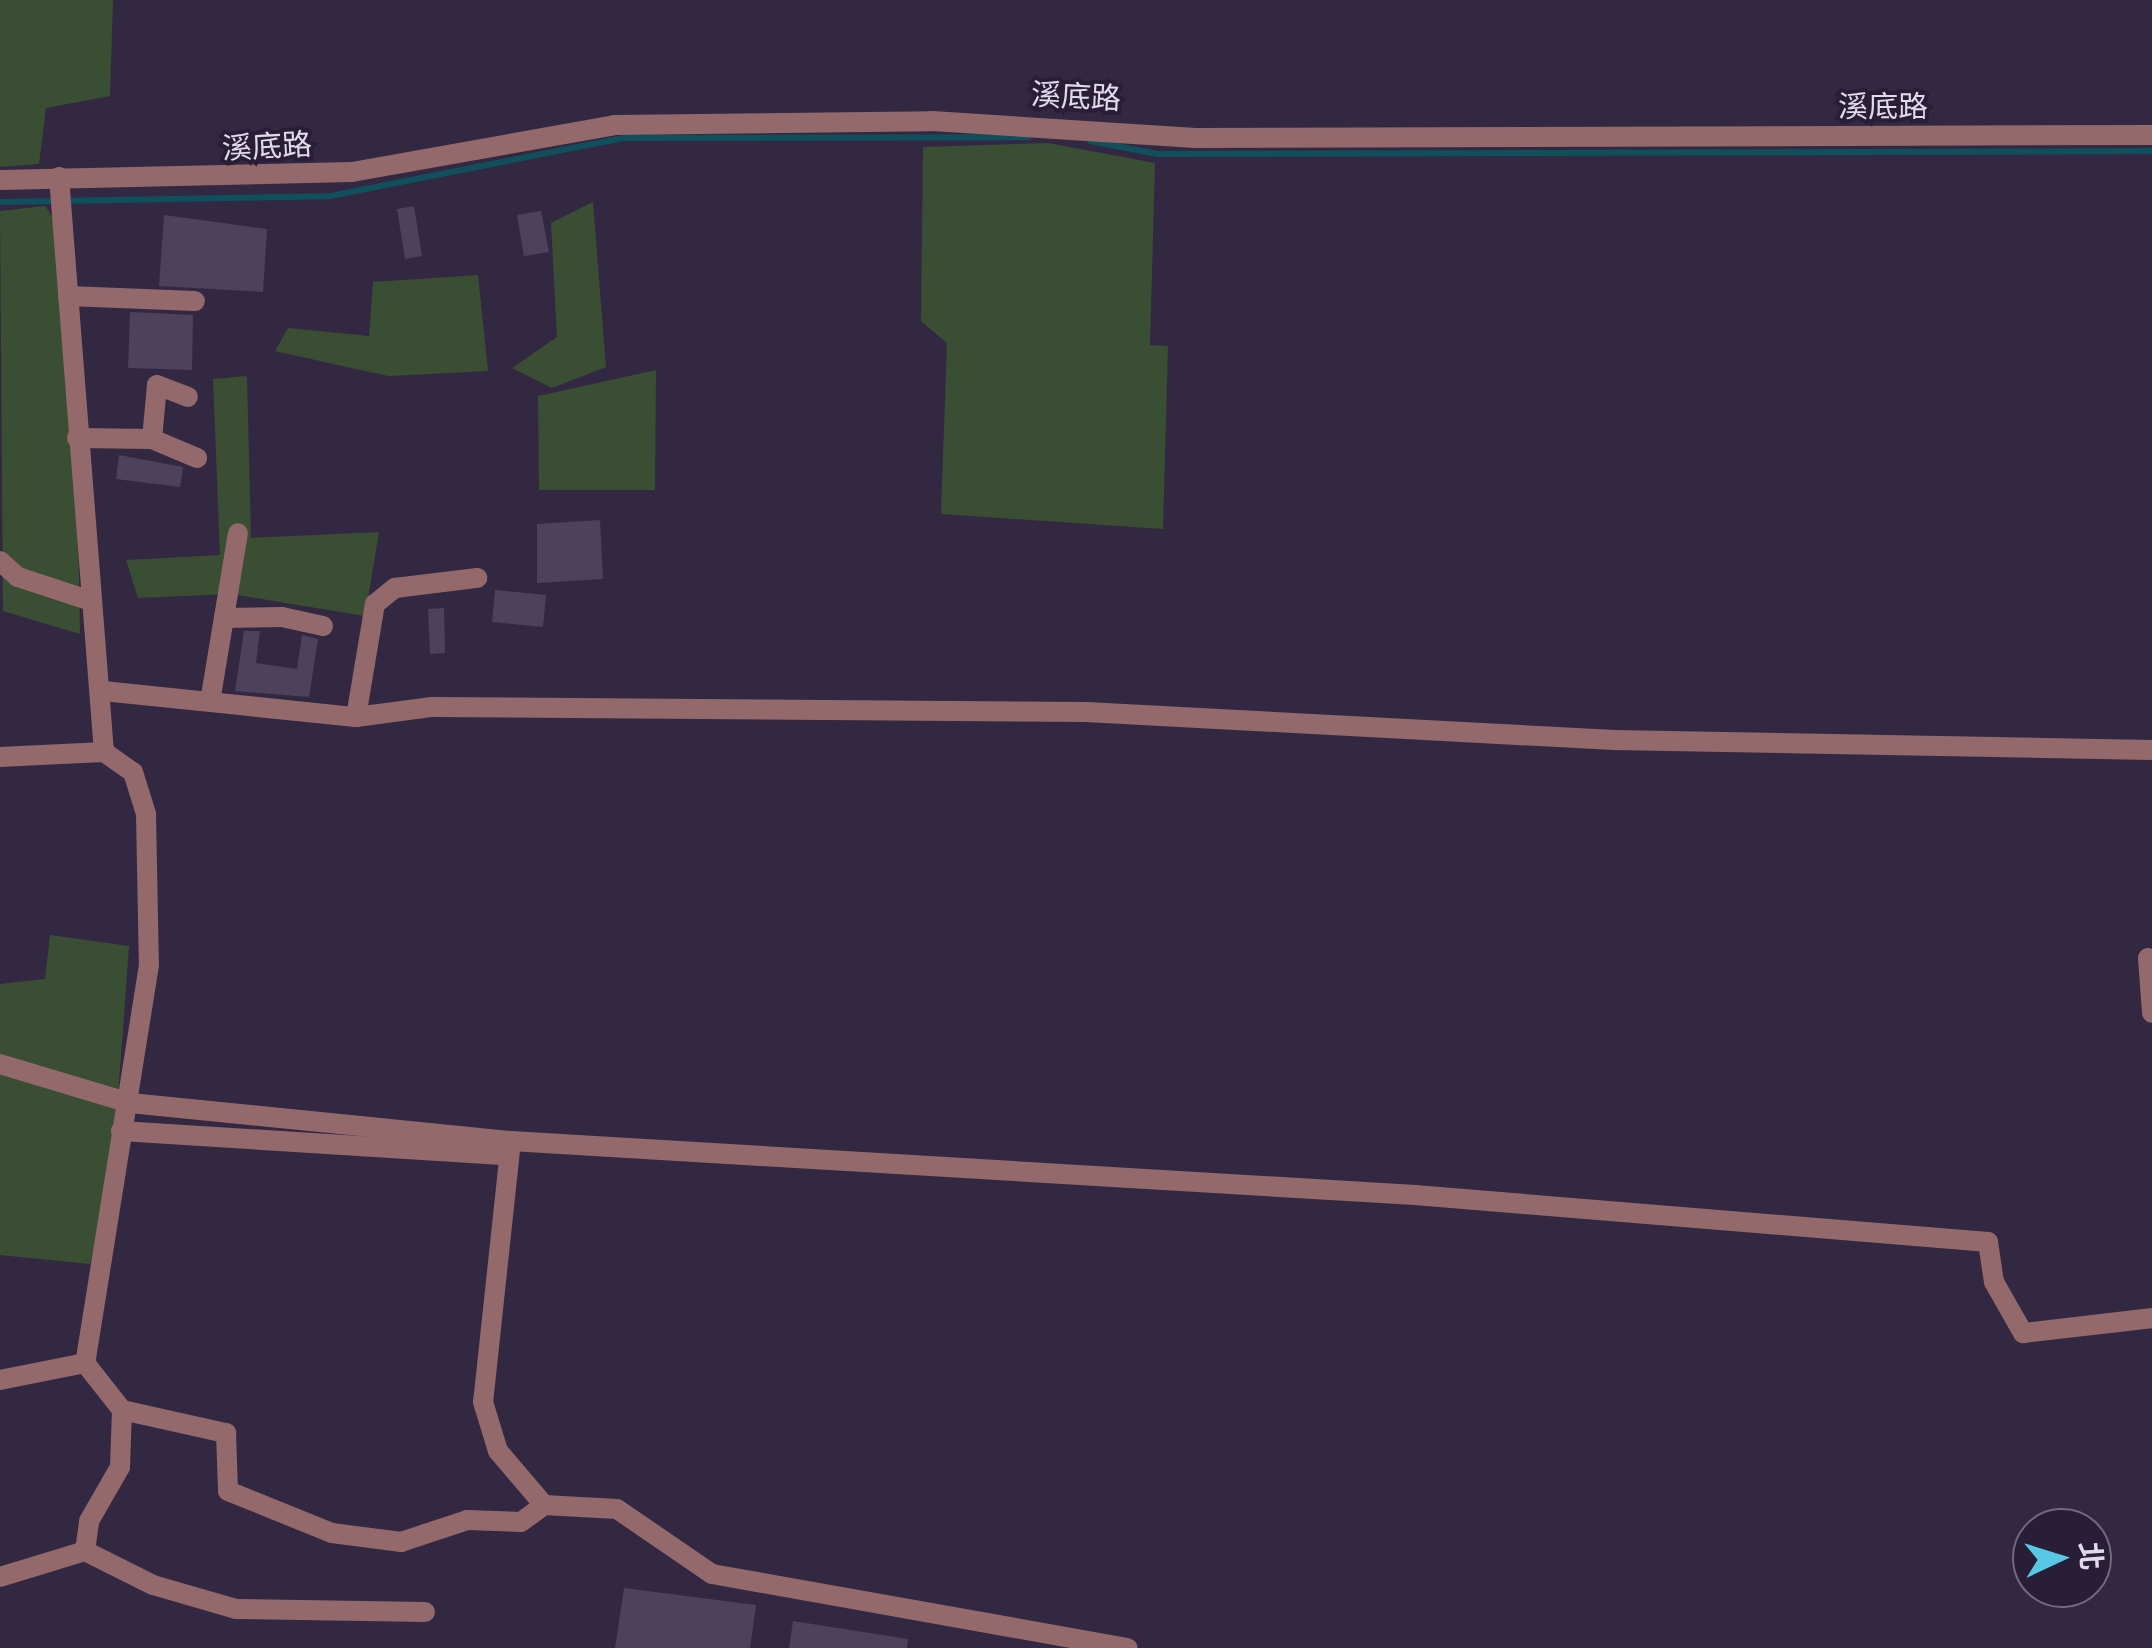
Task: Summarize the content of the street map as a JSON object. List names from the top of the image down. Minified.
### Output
{"streets":{"street":["溪底路"]},"north":"right"}
